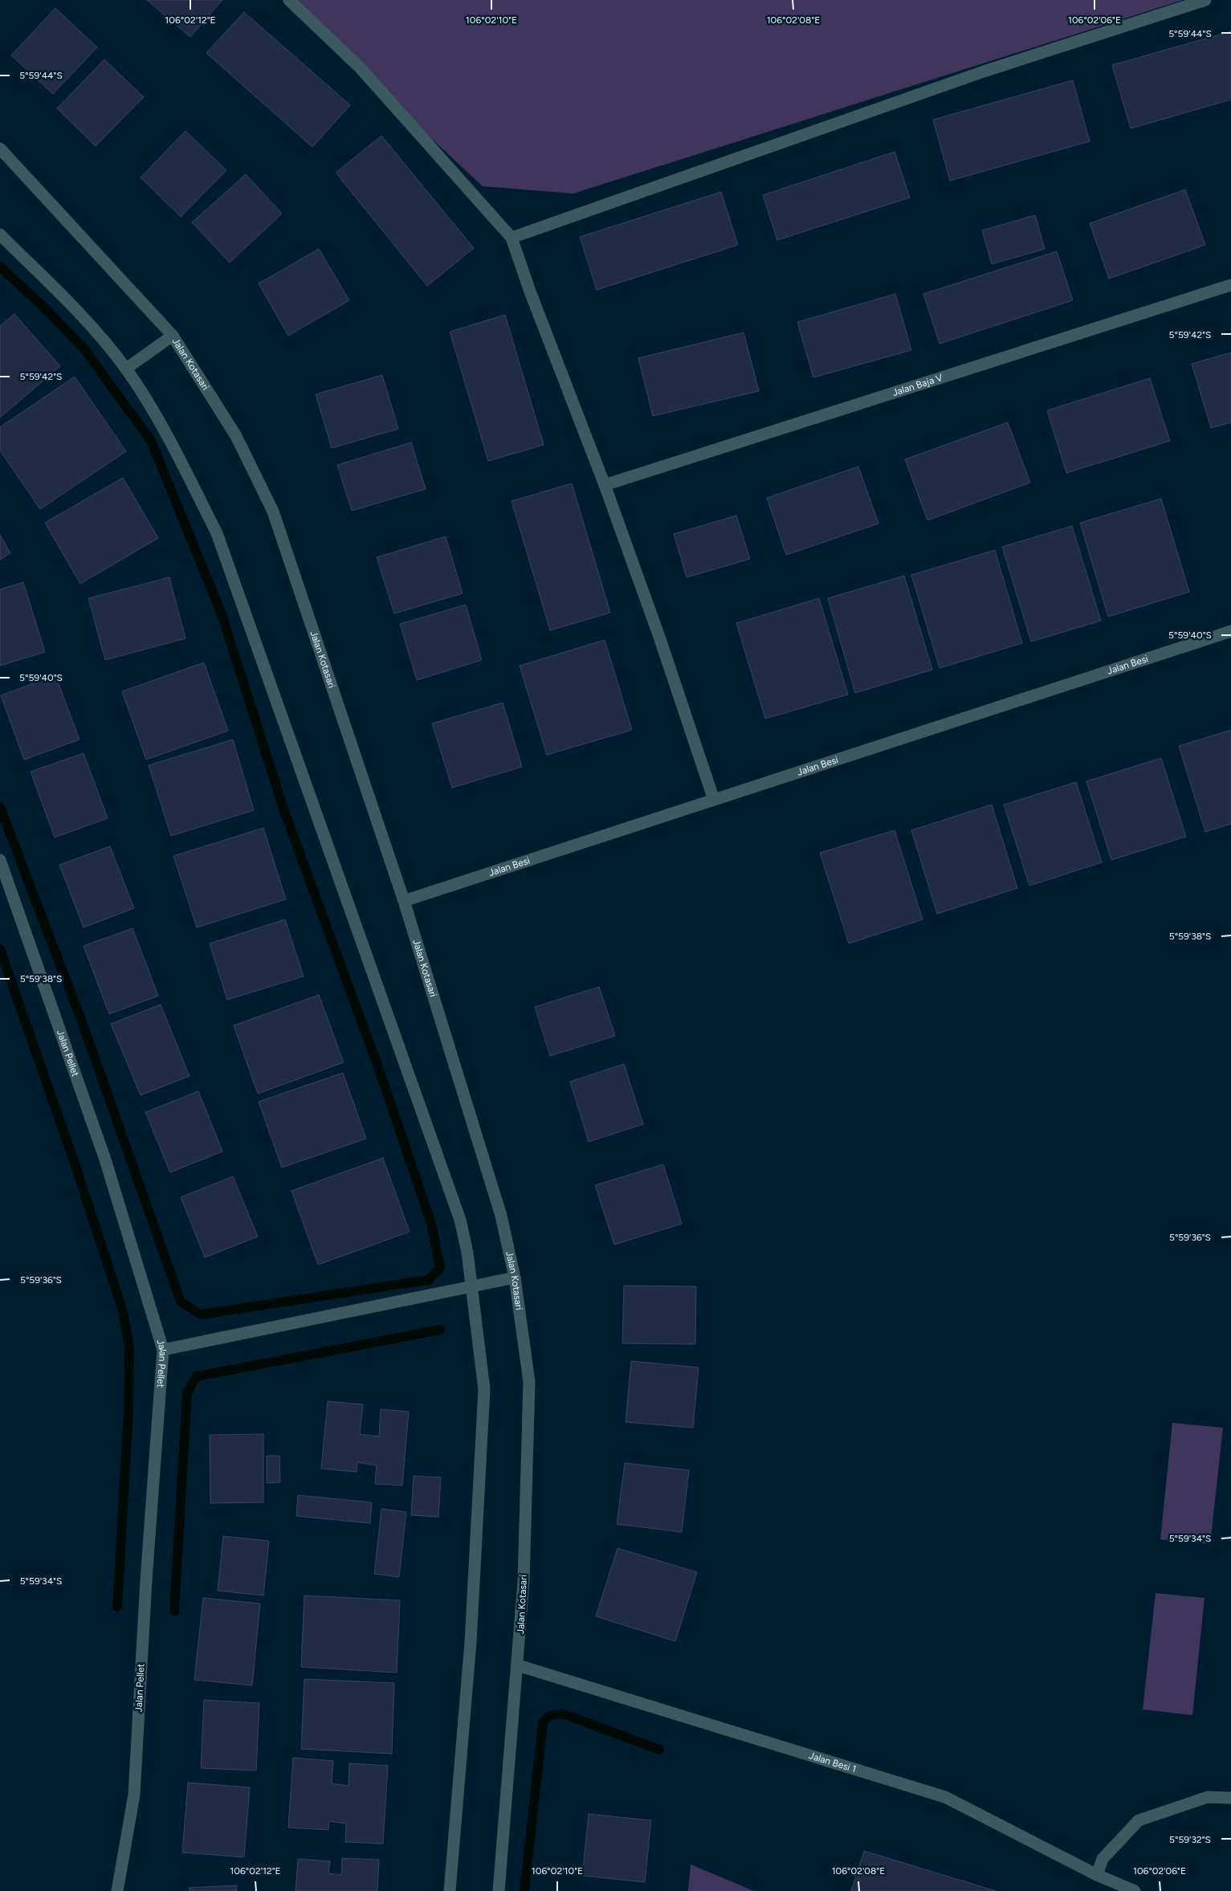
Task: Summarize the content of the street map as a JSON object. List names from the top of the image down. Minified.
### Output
{"streets":{"street":["Jalan Kotasari","Jalan Baja V","Jalan Besi","Jalan Pellet","Jalan Besi 1"]},"crossings":[["Jalan Kotasari","Jalan Besi"],["Jalan Kotasari","Jalan Besi 1"]],"coordinates":["106°02'12\"E","106°02'10\"E","106°02'08\"E","106°02'06\"E","5°59'44\"S","5°59'42\"S","5°59'40\"S","5°59'38\"S","5°59'36\"S","5°59'34\"S","5°59'32\"S"]}
